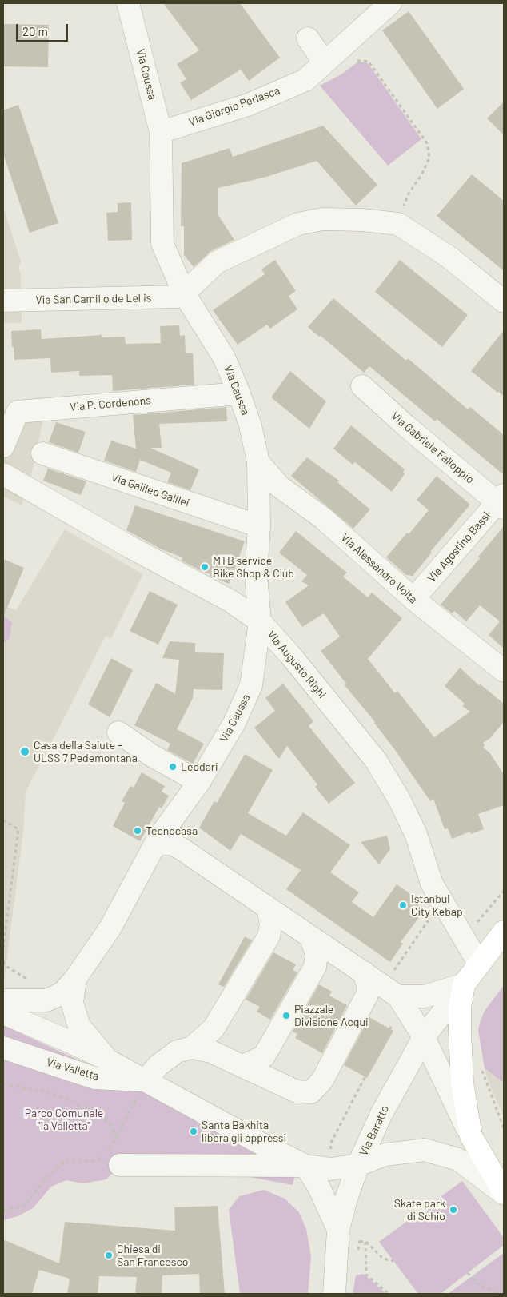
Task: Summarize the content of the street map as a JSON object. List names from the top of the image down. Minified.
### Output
{"streets":{"street":["Via Caussa","Via Giorgio Perlasca","Via San Camillo de Lellis","Via P. Cordenons","Via Gabriele Falloppio","Via Galileo Galilei","Via Agostino Bassi","Via Alessandro Volta","Via Augusto Righi","Via Valletta","Via Baratto"]},"crossings":[["Via Caussa","Via Giorgio Perlasca"],["Via Caussa","Via San Camillo de Lellis"],["Via Caussa","Via P. Cordenons"],["Via Caussa","Via Galileo Galilei"],["Via Caussa","Via Alessandro Volta"],["Via Caussa","Via Augusto Righi"],["Via Gabriele Falloppio","Via Agostino Bassi"],["Via Agostino Bassi","Via Alessandro Volta"]],"parks":["Parco Comunale \"la Valletta\""],"places":["MTB service Bike Shop & Club","Casa della Salute - ULSS 7 Pedemontana","Leodari","Tecnocasa","Istanbul City Kebap","Piazzale Divisione Acqui","Santa Bakhita libera gli oppressi","Skate park di Schio","Chiesa di San Francesco"],"scale_bar":"20 m"}
